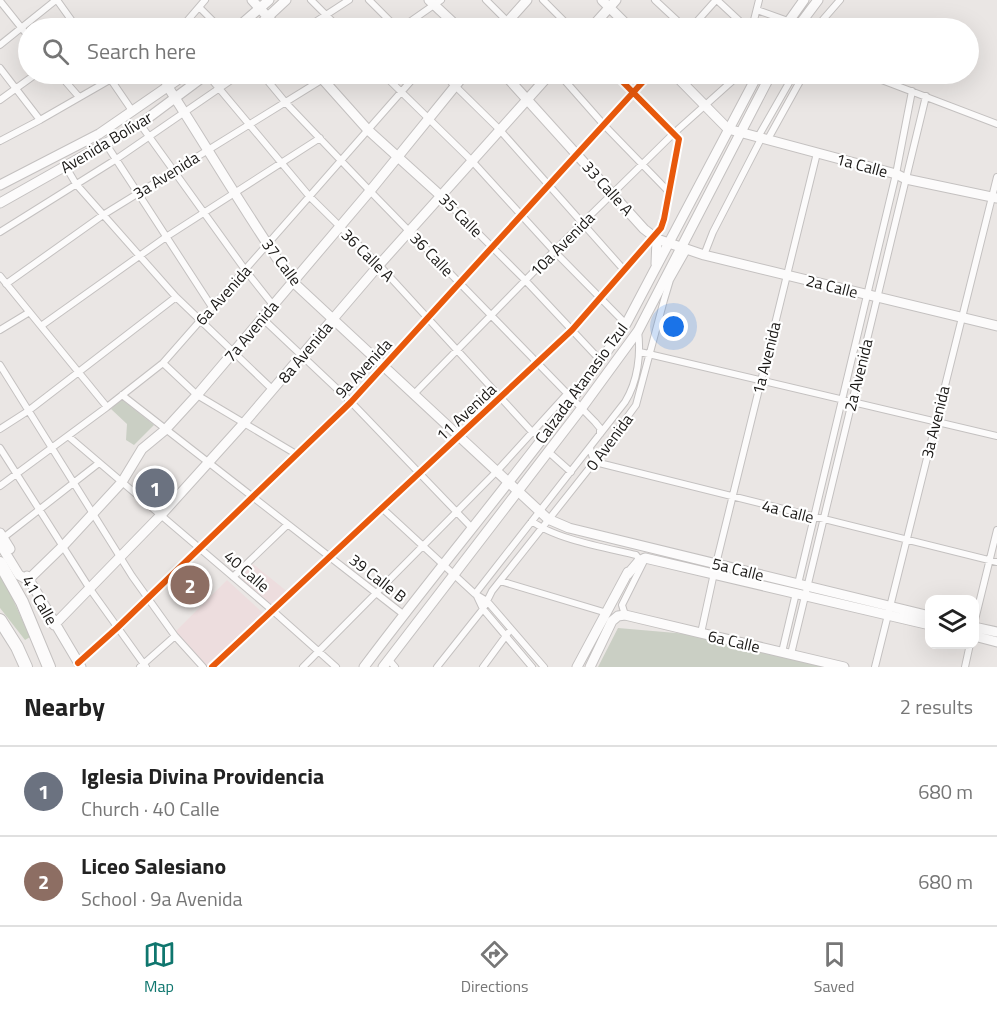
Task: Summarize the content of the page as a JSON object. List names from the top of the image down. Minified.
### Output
{"streets":{"main road":["Avenida Bolívar","1a Calle","33 Calle A","35 Calle","37 Calle","2a Calle","7a Avenida","8a Avenida","Calzada Atanasio Tzul","5a Calle","41 Calle","6a Calle"],"street":["3a Avenida","10a Avenida","36 Calle","36 Calle A","6a Avenida","1a Avenida","9a Avenida","2a Avenida","11 Avenida","0 Avenida","4a Calle","40 Calle","39 Calle B"]},"crossings":[["Avenida Bolívar","37 Calle"],["1a Calle","3a Avenida"],["1a Calle","1a Avenida"],["1a Calle","2a Avenida"],["1a Calle","Calzada Atanasio Tzul"],["3a Avenida","36 Calle"],["3a Avenida","36 Calle A"],["3a Avenida","37 Calle"],["3a Avenida","2a Calle"],["3a Avenida","4a Calle"],["3a Avenida","5a Calle"],["33 Calle A","10a Avenida"],["33 Calle A","2a Calle"],["33 Calle A","8a Avenida"],["33 Calle A","9a Avenida"],["33 Calle A","Calzada Atanasio Tzul"],["33 Calle A","11 Avenida"],["35 Calle","10a Avenida"],["35 Calle","6a Avenida"],["35 Calle","7a Avenida"],["35 Calle","8a Avenida"],["35 Calle","9a Avenida"],["35 Calle","Calzada Atanasio Tzul"],["35 Calle","11 Avenida"],["10a Avenida","36 Calle"],["10a Avenida","36 Calle A"],["10a Avenida","37 Calle"],["10a Avenida","11 Avenida"],["36 Calle","6a Avenida"],["36 Calle","7a Avenida"],["36 Calle","8a Avenida"],["36 Calle","9a Avenida"],["36 Calle","Calzada Atanasio Tzul"],["36 Calle","11 Avenida"],["36 Calle","0 Avenida"],["36 Calle A","6a Avenida"],["36 Calle A","7a Avenida"],["36 Calle A","8a Avenida"],["36 Calle A","9a Avenida"],["36 Calle A","11 Avenida"],["37 Calle","6a Avenida"],["37 Calle","7a Avenida"],["37 Calle","8a Avenida"],["37 Calle","9a Avenida"],["37 Calle","Calzada Atanasio Tzul"],["37 Calle","11 Avenida"],["37 Calle","0 Avenida"],["37 Calle","5a Calle"],["2a Calle","1a Avenida"],["2a Calle","2a Avenida"],["2a Calle","Calzada Atanasio Tzul"],["2a Calle","0 Avenida"],["6a Avenida","40 Calle"],["6a Avenida","39 Calle B"],["7a Avenida","40 Calle"],["7a Avenida","39 Calle B"],["7a Avenida","41 Calle"],["8a Avenida","40 Calle"],["8a Avenida","39 Calle B"],["8a Avenida","41 Calle"],["1a Avenida","4a Calle"],["1a Avenida","5a Calle"],["1a Avenida","6a Calle"],["9a Avenida","40 Calle"],["9a Avenida","39 Calle B"],["9a Avenida","41 Calle"],["2a Avenida","4a Calle"],["2a Avenida","5a Calle"],["2a Avenida","6a Calle"],["Calzada Atanasio Tzul","0 Avenida"],["Calzada Atanasio Tzul","39 Calle B"],["11 Avenida","40 Calle"],["11 Avenida","39 Calle B"],["0 Avenida","4a Calle"],["0 Avenida","5a Calle"]],"page":{"search":"Search here","pins":["1","2"],"heading":["Nearby","2 results"],"list":[{"mark":"1","name":"Iglesia Divina Providencia","note":"Church · 40 Calle","value":"680 m"},{"mark":"2","name":"Liceo Salesiano","note":"School · 9a Avenida","value":"680 m"}],"nav":["Map","Directions","Saved"]}}
